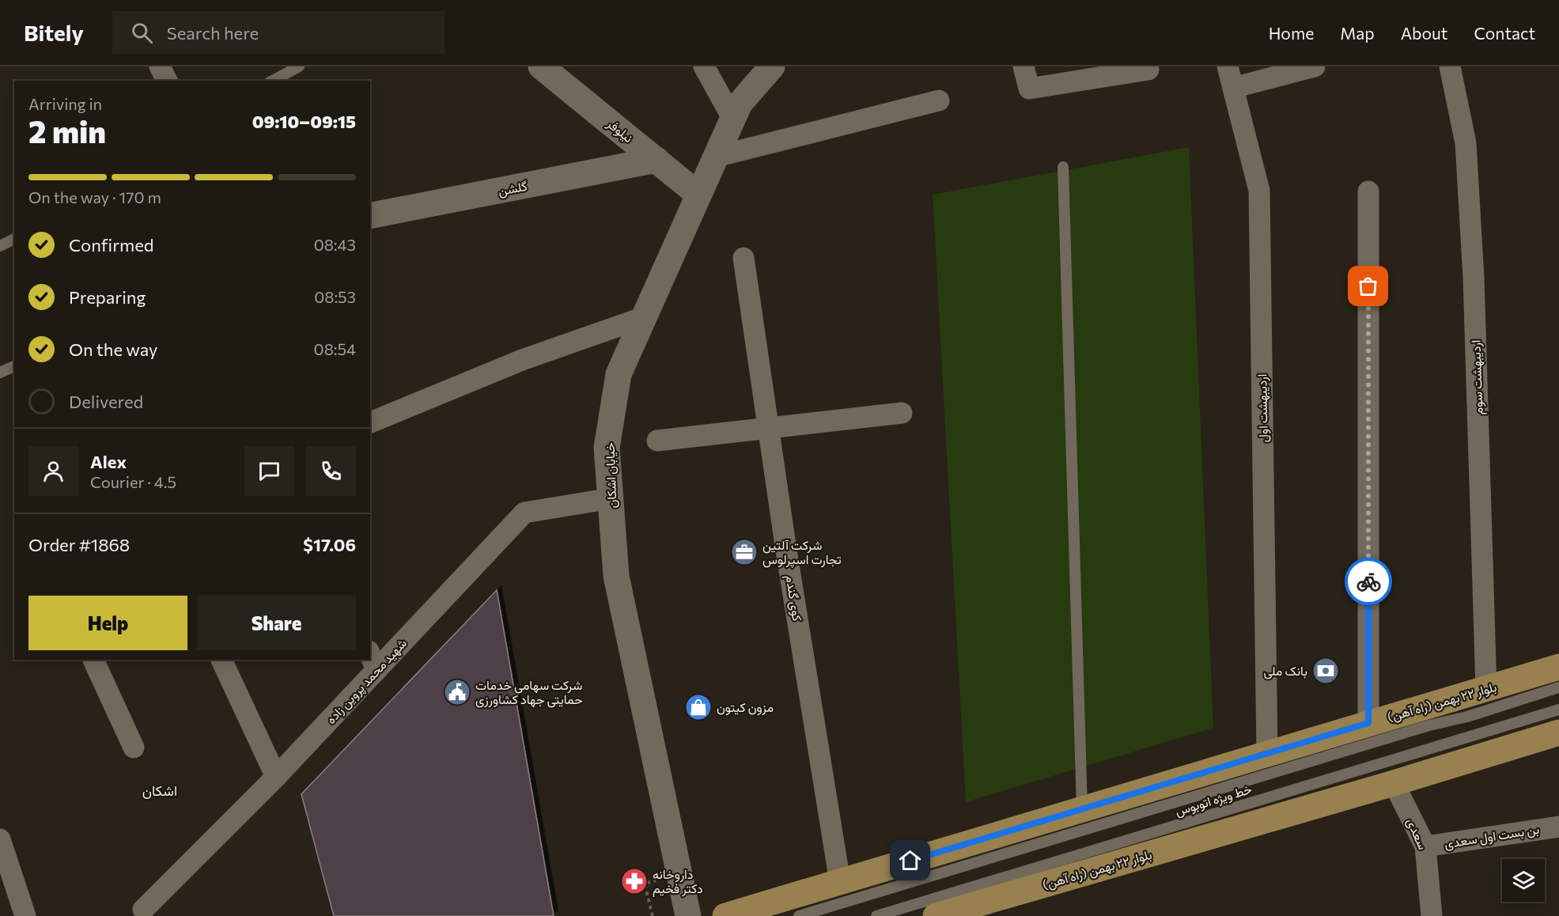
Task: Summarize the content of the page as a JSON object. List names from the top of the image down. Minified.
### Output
{"streets":{"main road":["نیلوفر","گلشن","خیابان اشکان","بلوار ۲۲ بهمن (راه آهن)"],"street":["اردیبهشت سوم","اردیبهشت اول","کوی گندم","شهید محمد پروین زاده","سعدی","بن بست اول سعدی"],"lane":["خط ویژه اتوبوس"]},"crossings":[["نیلوفر","گلشن"],["نیلوفر","خیابان اشکان"],["اردیبهشت سوم","بلوار ۲۲ بهمن (راه آهن)"],["اردیبهشت اول","بلوار ۲۲ بهمن (راه آهن)"],["خیابان اشکان","شهید محمد پروین زاده"],["کوی گندم","بلوار ۲۲ بهمن (راه آهن)"],["بلوار ۲۲ بهمن (راه آهن)","سعدی"],["سعدی","بن بست اول سعدی"]],"districts":["اشکان"],"places":{"office":["شرکت آلتین تجارت اسپرلوس"],"bank":["بانک ملی"],"public building":["شرکت سهامی خدمات حمایتی جهاد کشاورزی"],"shop":["مزون کیتون"],"pharmacy":["داروخانه دکتر فخیم"]},"page":{"header":"Bitely","search":"Search here","nav":["Home","Map","About","Contact"],"heading":["2 min","Arriving in","09:10–09:15"],"panel":["Alex","Courier · 4.5","Order #1868","$17.06"],"bar":"On the way · 170 m","list":[["Confirmed","08:43"],["Preparing","08:53"],["On the way","08:54"],"Delivered"],"buttons":["Help","Share"]}}
